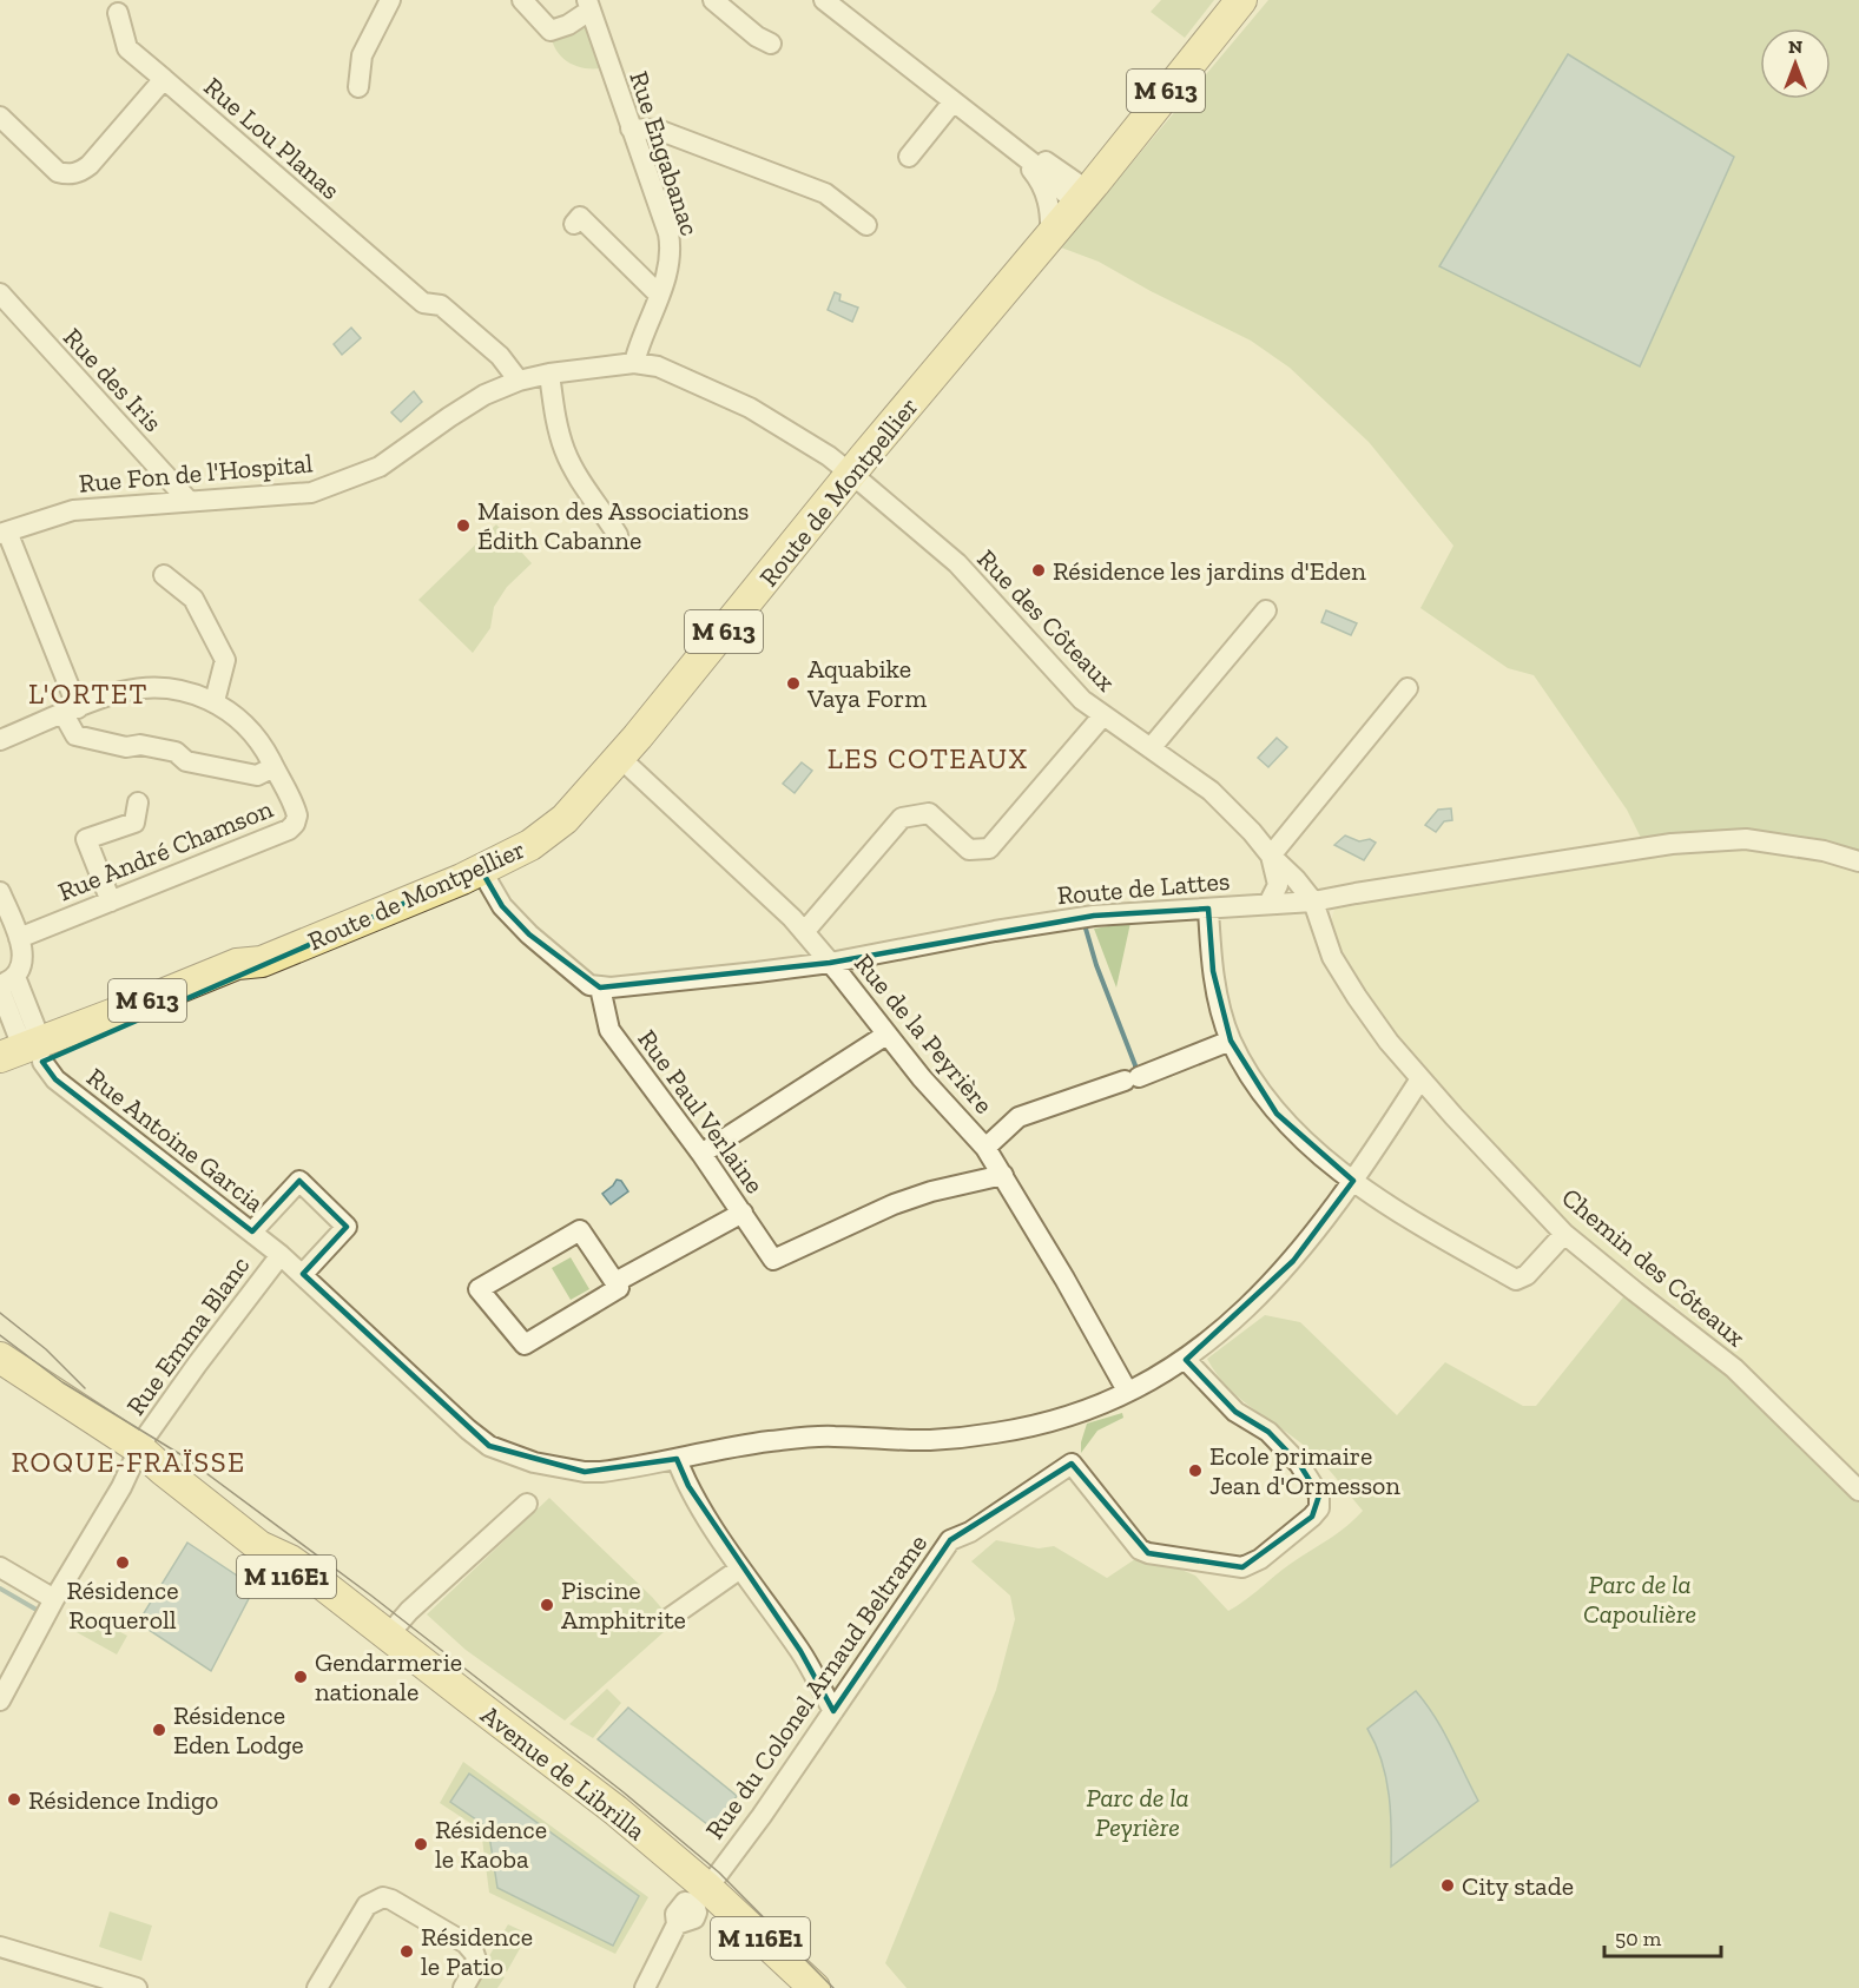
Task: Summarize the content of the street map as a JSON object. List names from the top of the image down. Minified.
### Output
{"streets":{"main road":["M 613","Route de Montpellier","M 116E1","Avenue de Librilla"],"street":["Rue Lou Planas","Rue Engabanac","Rue des Iris","Rue Fon de l'Hospital","Rue des Côteaux","Rue André Chamson","Route de Lattes","Rue de la Peyrière","Rue Paul Verlaine","Rue Antoine Garcia","Chemin des Côteaux","Rue Emma Blanc","Rue du Colonel Arnaud Beltrame"]},"crossings":[["Rue Lou Planas","Rue Fon de l'Hospital"],["Rue Engabanac","Rue Fon de l'Hospital"],["Rue des Iris","Rue Fon de l'Hospital"],["Rue Fon de l'Hospital","Route de Montpellier"],["Rue Fon de l'Hospital","Rue des Côteaux"],["Route de Montpellier","Rue des Côteaux"],["Route de Montpellier","Rue de la Peyrière"],["Route de Montpellier","Rue Antoine Garcia"],["Rue des Côteaux","Route de Lattes"],["Rue des Côteaux","Rue Antoine Garcia"],["Rue des Côteaux","Chemin des Côteaux"],["Route de Lattes","Rue de la Peyrière"],["Route de Lattes","Rue Paul Verlaine"],["Rue de la Peyrière","Rue Paul Verlaine"],["Rue de la Peyrière","Rue Antoine Garcia"],["Rue Antoine Garcia","Chemin des Côteaux"],["Rue Antoine Garcia","Rue Emma Blanc"],["Rue Antoine Garcia","Rue du Colonel Arnaud Beltrame"],["Rue Emma Blanc","Avenue de Librilla"],["Rue du Colonel Arnaud Beltrame","Avenue de Librilla"]],"districts":["L'ORTET","LES COTEAUX","ROQUE-FRAÏSSE"],"parks":["Parc de la Capoulière","Parc de la Peyrière"],"places":["Maison des Associations Édith Cabanne","Résidence les jardins d'Eden","Aquabike Vaya Form","Ecole primaire Jean d'Ormesson","Résidence Roqueroll","Piscine Amphitrite","Gendarmerie nationale","Résidence Eden Lodge","Résidence Indigo","Résidence le Kaoba","City stade","Résidence le Patio"],"scale_bar":"50 m","north":"top"}
